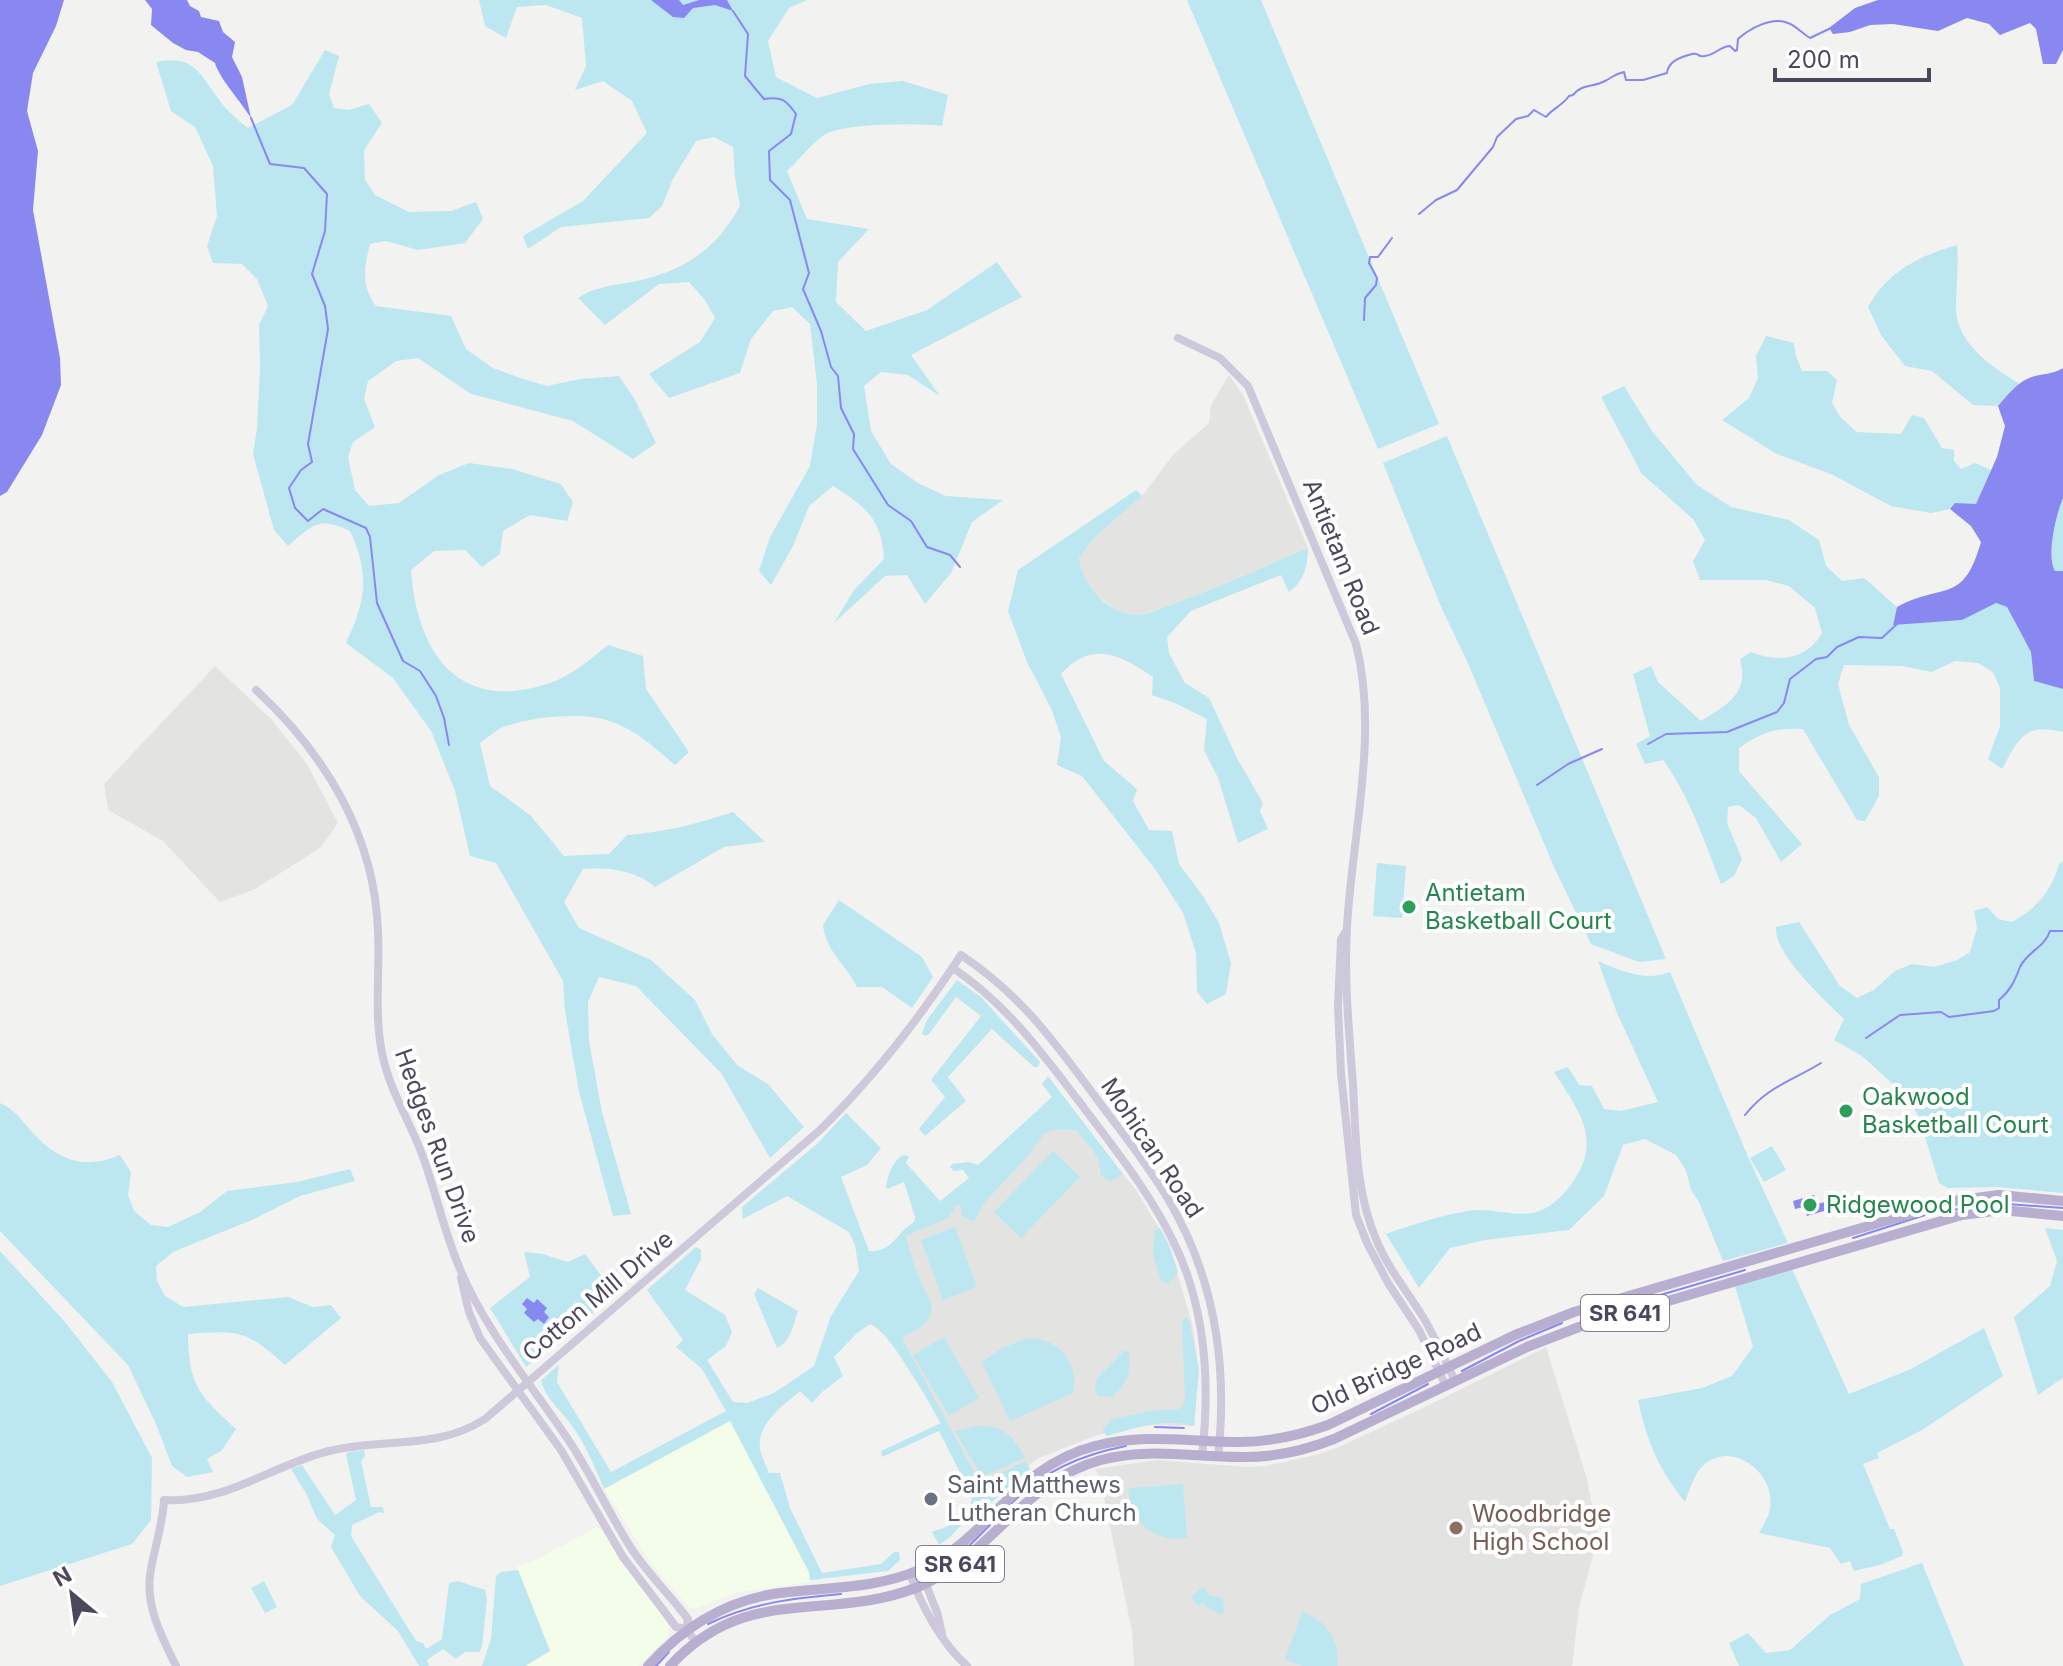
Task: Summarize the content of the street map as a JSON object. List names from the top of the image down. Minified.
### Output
{"streets":{"main road":["SR 641","Old Bridge Road"],"street":["Antietam Road","Hedges Run Drive","Mohican Road","Cotton Mill Drive"]},"crossings":[["Antietam Road","Old Bridge Road"],["Hedges Run Drive","Cotton Mill Drive"],["Hedges Run Drive","Old Bridge Road"],["Mohican Road","Cotton Mill Drive"],["Mohican Road","Old Bridge Road"]],"places":["Antietam Basketball Court","Oakwood Basketball Court","Ridgewood Pool","Saint Matthews Lutheran Church","Woodbridge High School"],"scale_bar":"200 m","north":"top left"}
